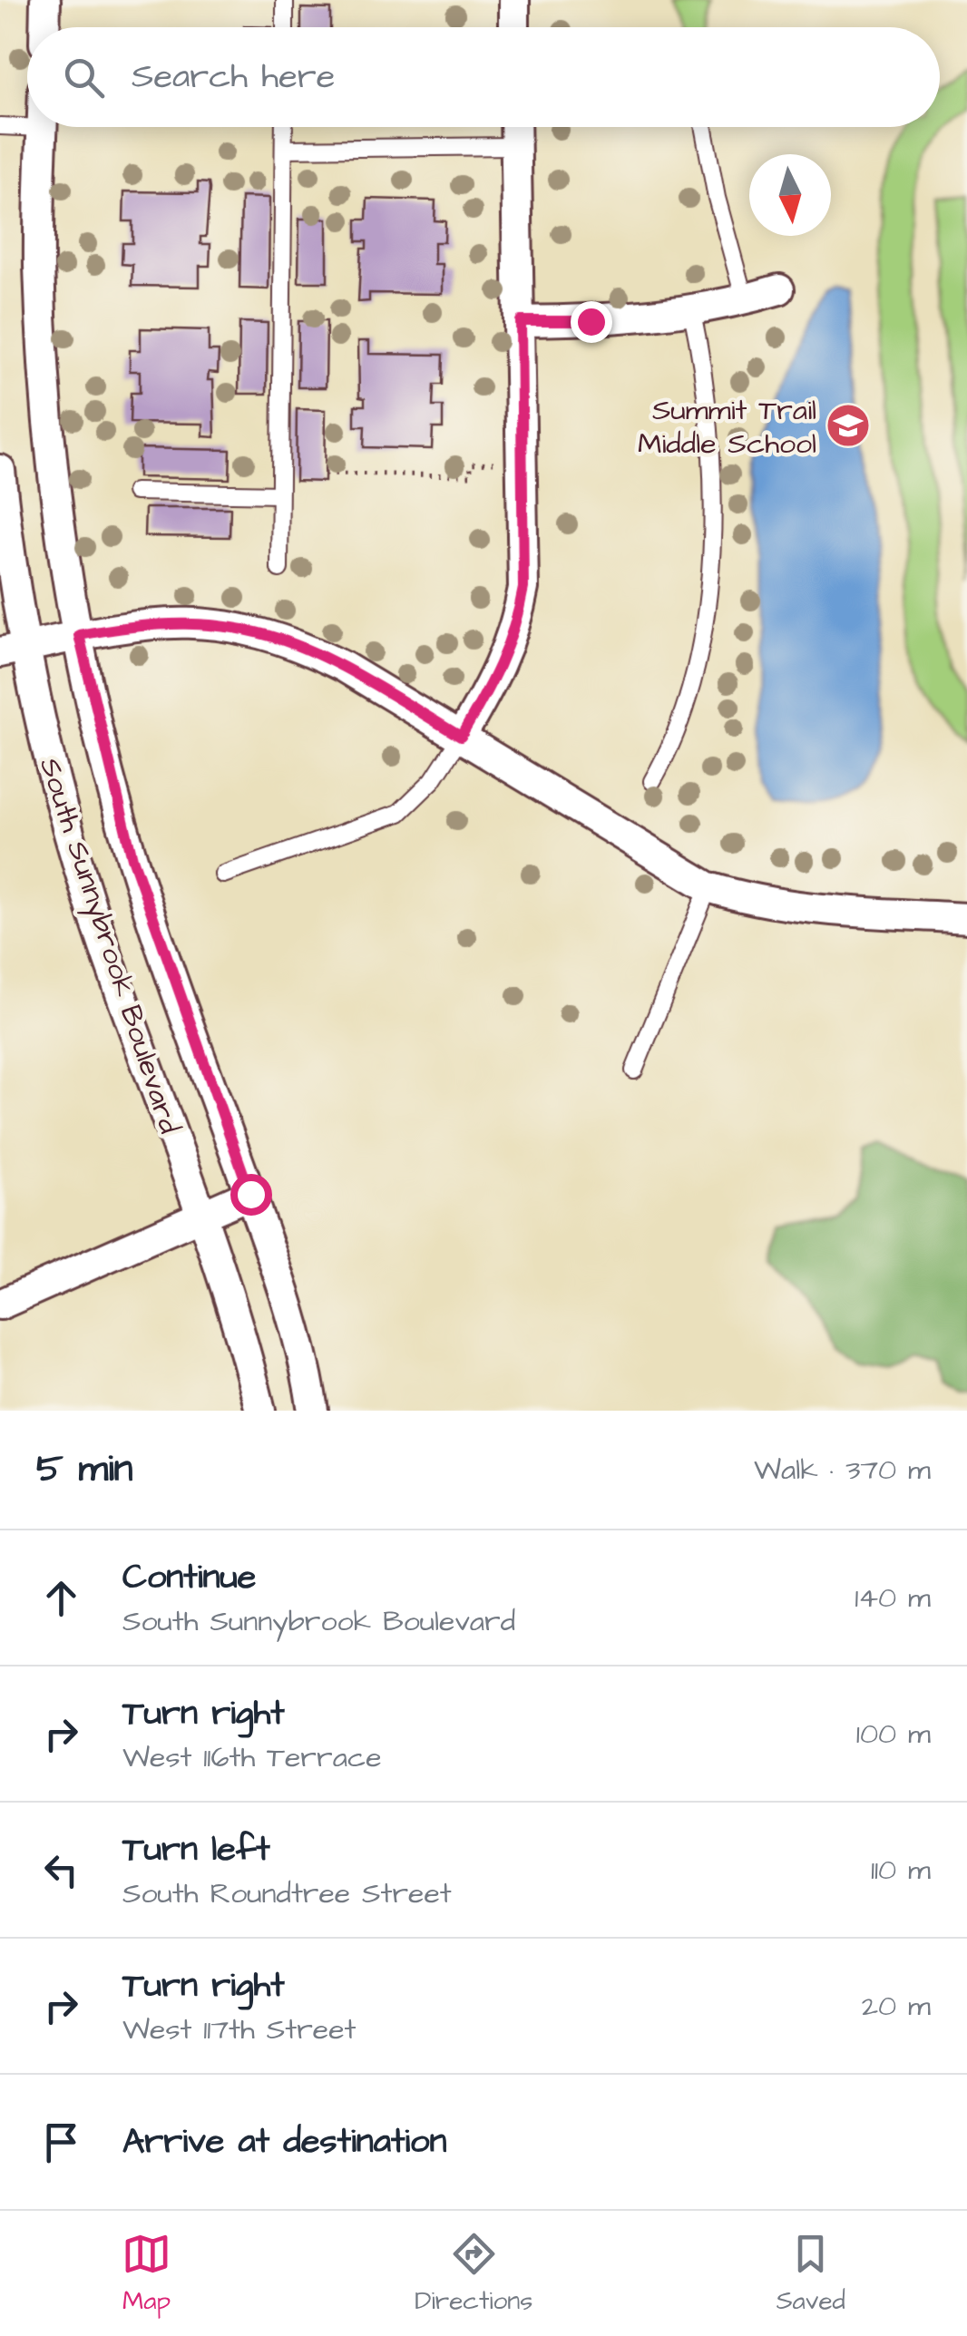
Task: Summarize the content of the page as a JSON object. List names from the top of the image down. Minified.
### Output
{"streets":{"street":["South Sunnybrook Boulevard"]},"places":{"school or university":["Summit Trail Middle School"]},"north":"bottom","page":{"search":"Search here","heading":["5 min","Walk · 370 m"],"list":[["Continue","South Sunnybrook Boulevard","140 m"],["Turn right","West 116th Terrace","100 m"],["Turn left","South Roundtree Street","110 m"],["Turn right","West 117th Street","20 m"],"Arrive at destination"],"nav":["Map","Directions","Saved"]}}
